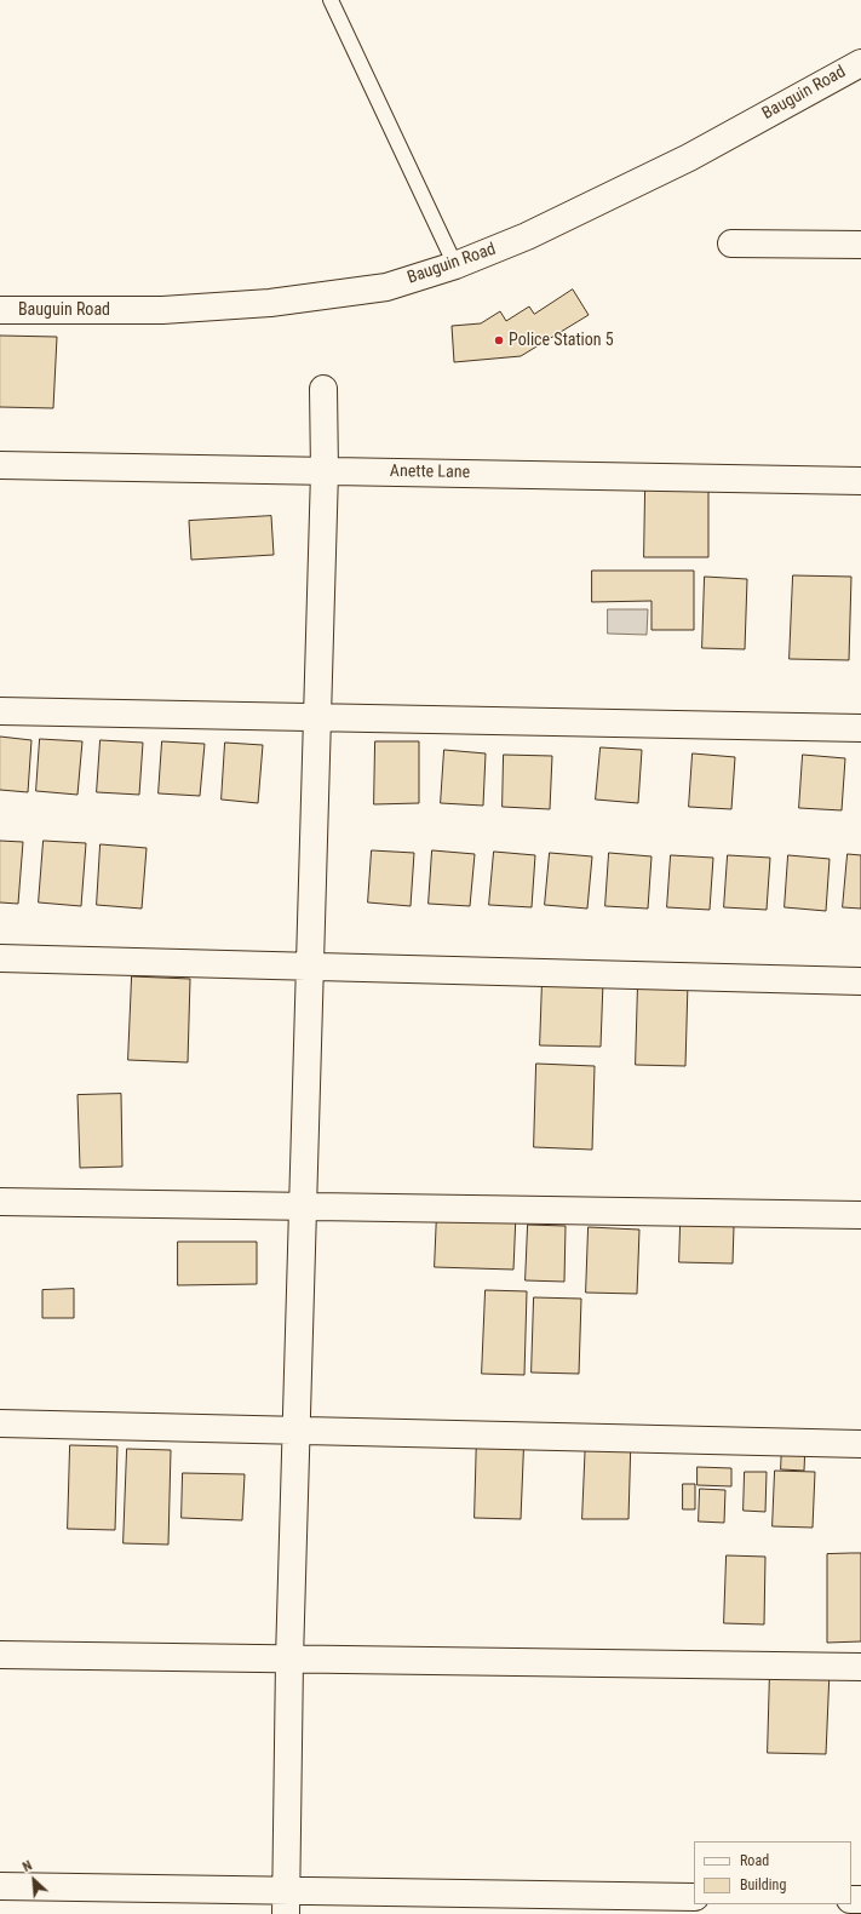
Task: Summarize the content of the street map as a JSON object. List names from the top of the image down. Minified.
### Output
{"streets":{"street":["Bauguin Road","Anette Lane"]},"places":["Police Station 5"],"legend":["Road","Building"],"north":"top left"}
